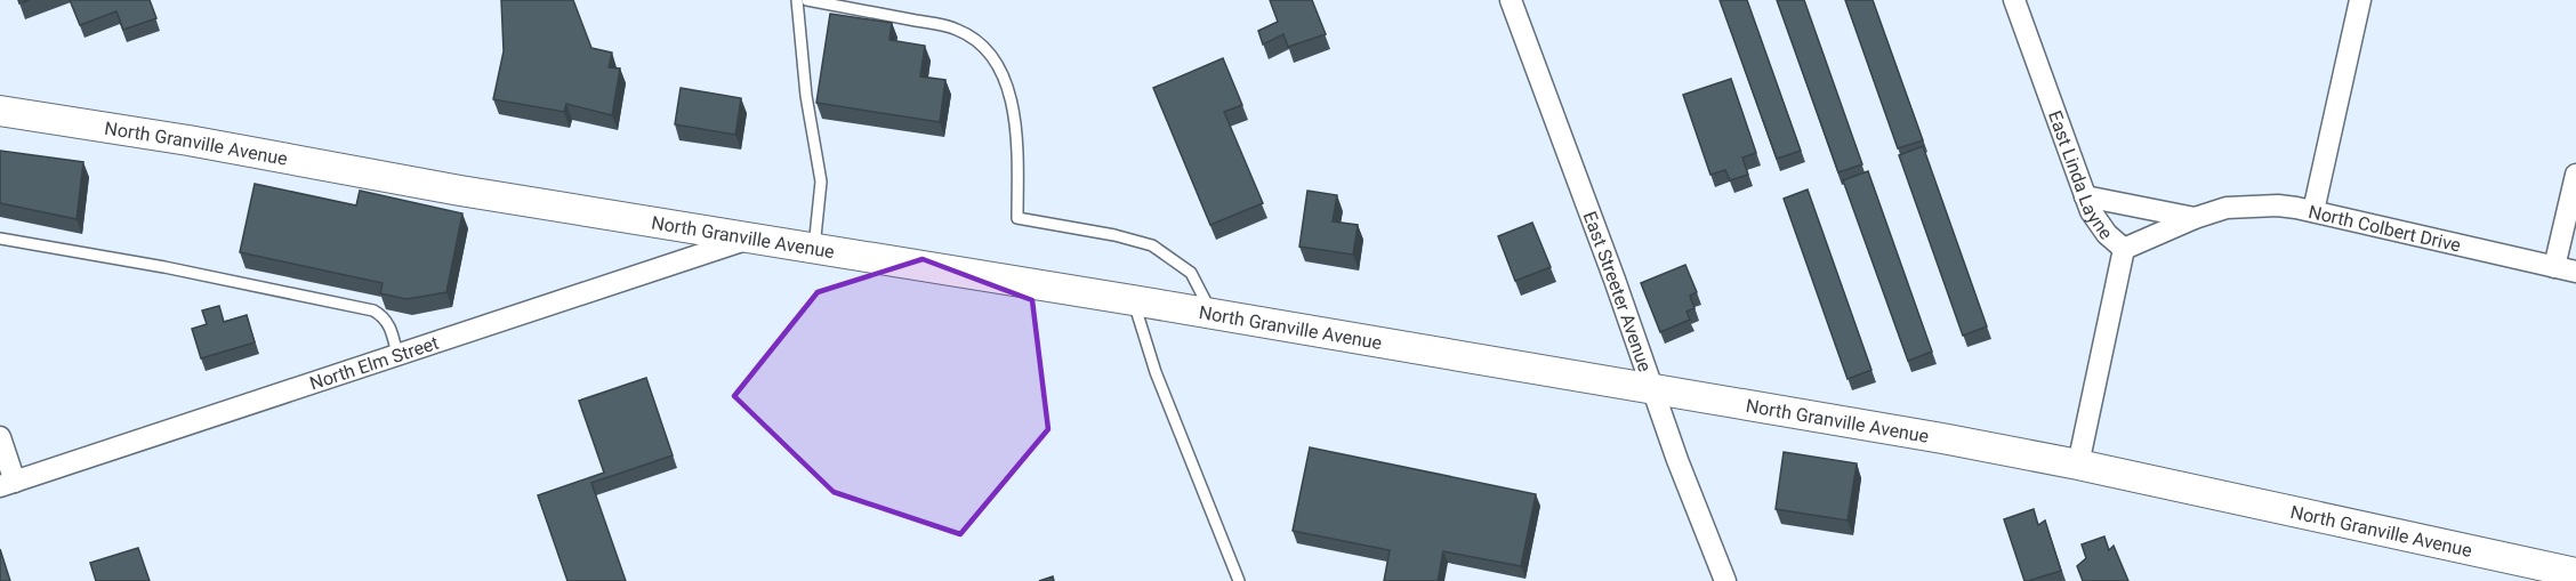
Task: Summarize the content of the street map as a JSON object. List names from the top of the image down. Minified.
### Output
{"streets":{"main road":["North Granville Avenue"],"street":["East Linda Layne","North Colbert Drive","East Streeter Avenue","North Elm Street"]},"crossings":[["North Granville Avenue","East Linda Layne"],["North Granville Avenue","East Streeter Avenue"],["North Granville Avenue","North Elm Street"],["East Linda Layne","North Colbert Drive"]]}
